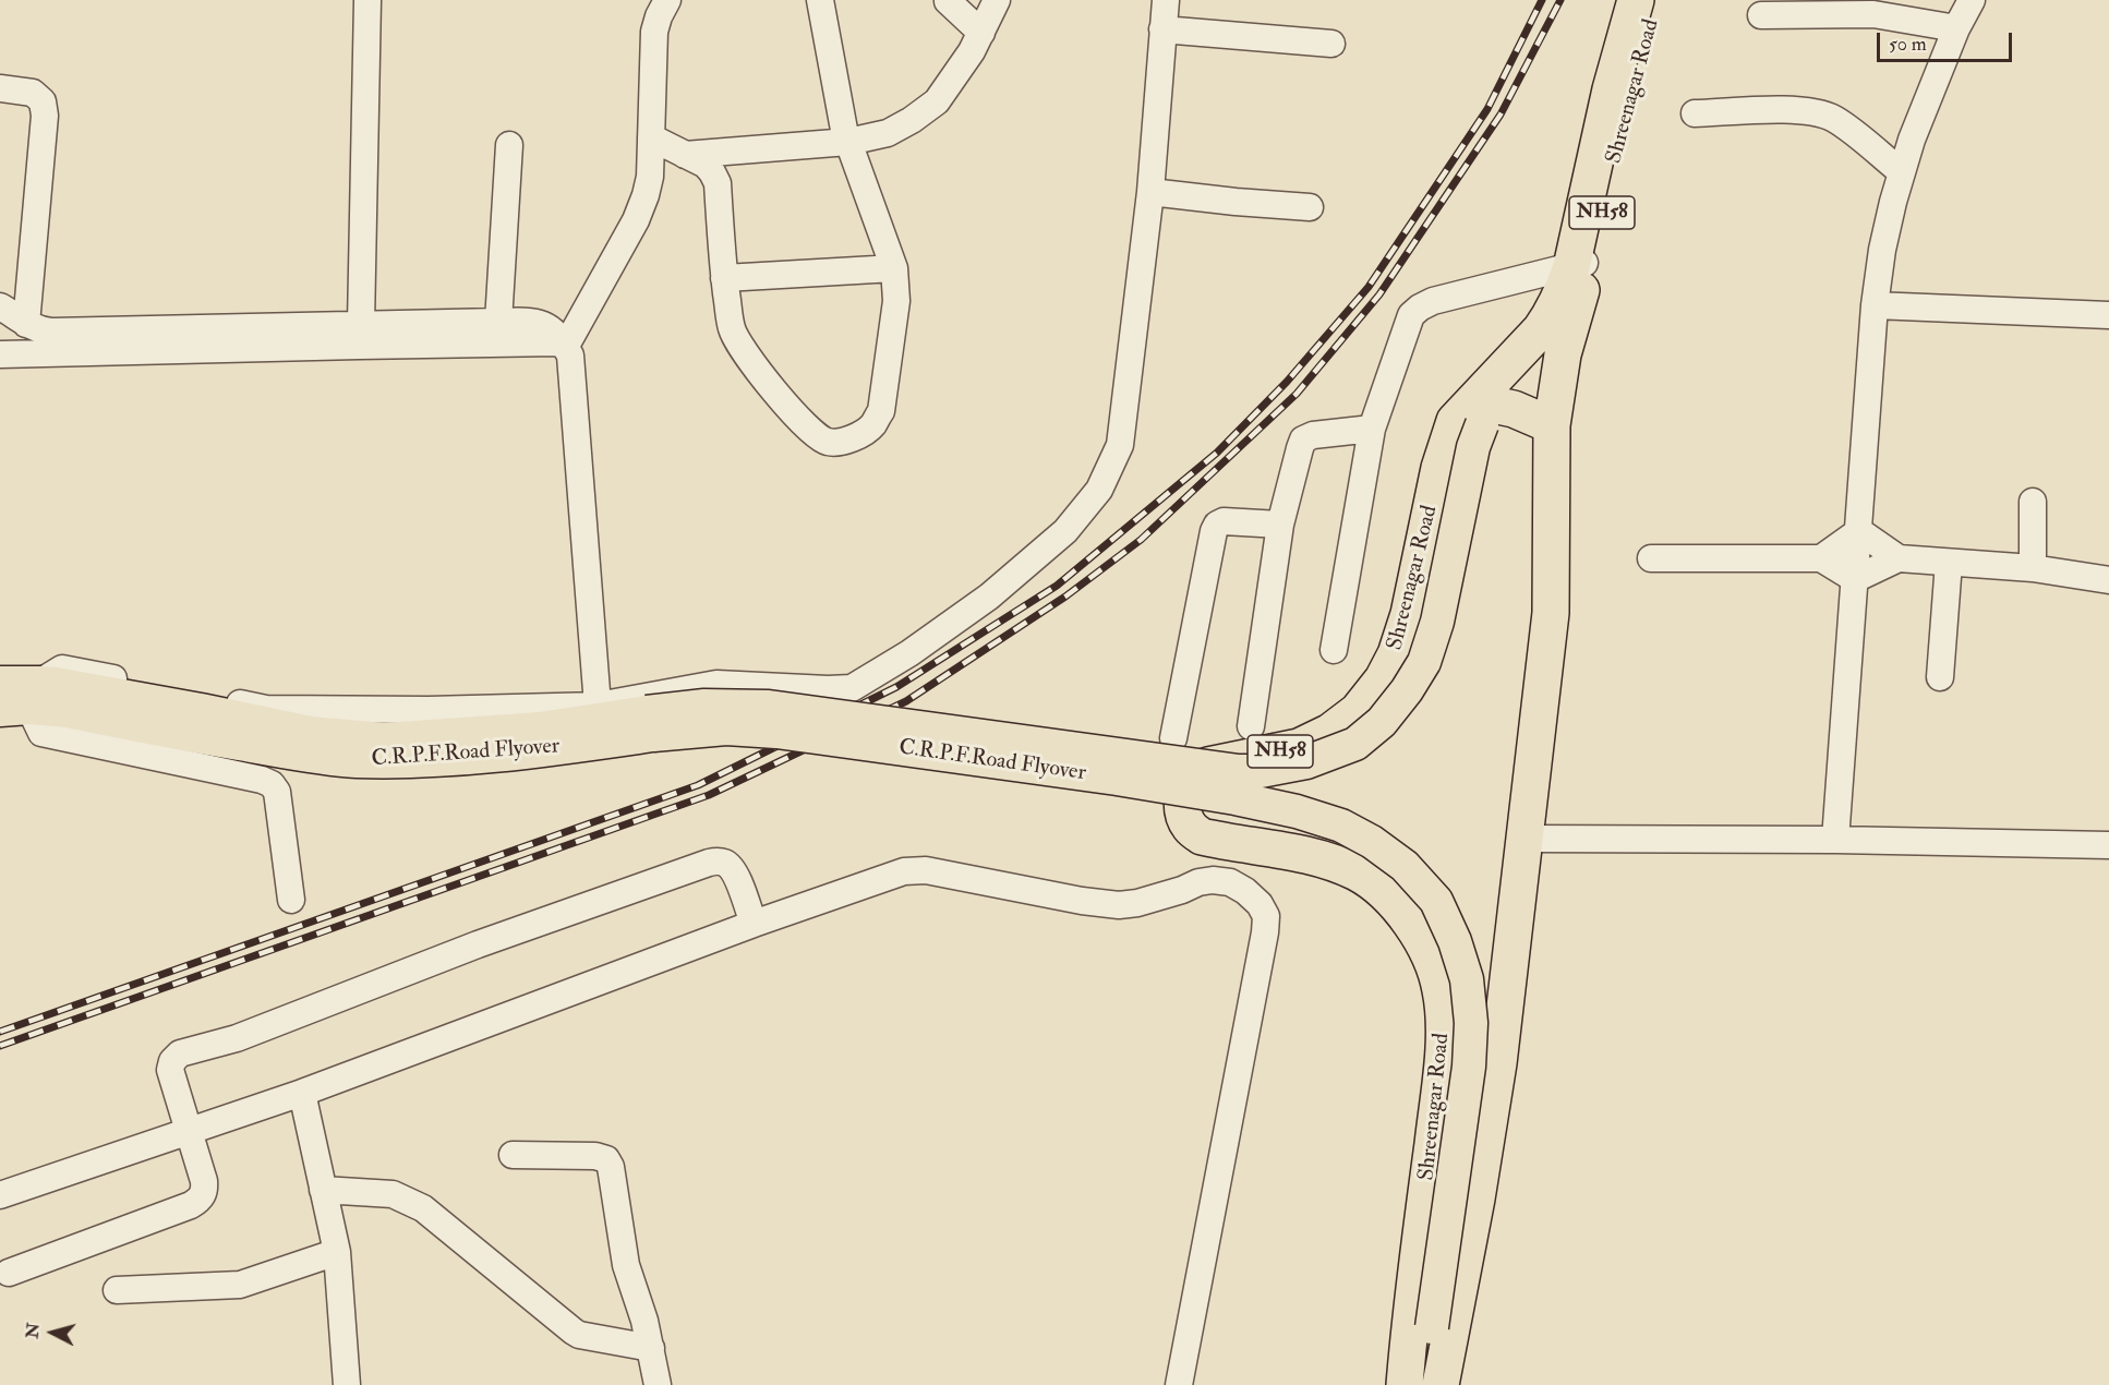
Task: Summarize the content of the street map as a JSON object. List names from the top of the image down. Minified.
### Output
{"streets":{"highway":["Shreenagar Road","NH58"],"main road":["C.R.P.F.Road Flyover"]},"crossings":[["Shreenagar Road","C.R.P.F.Road Flyover"]],"scale_bar":"50 m","north":"left"}
